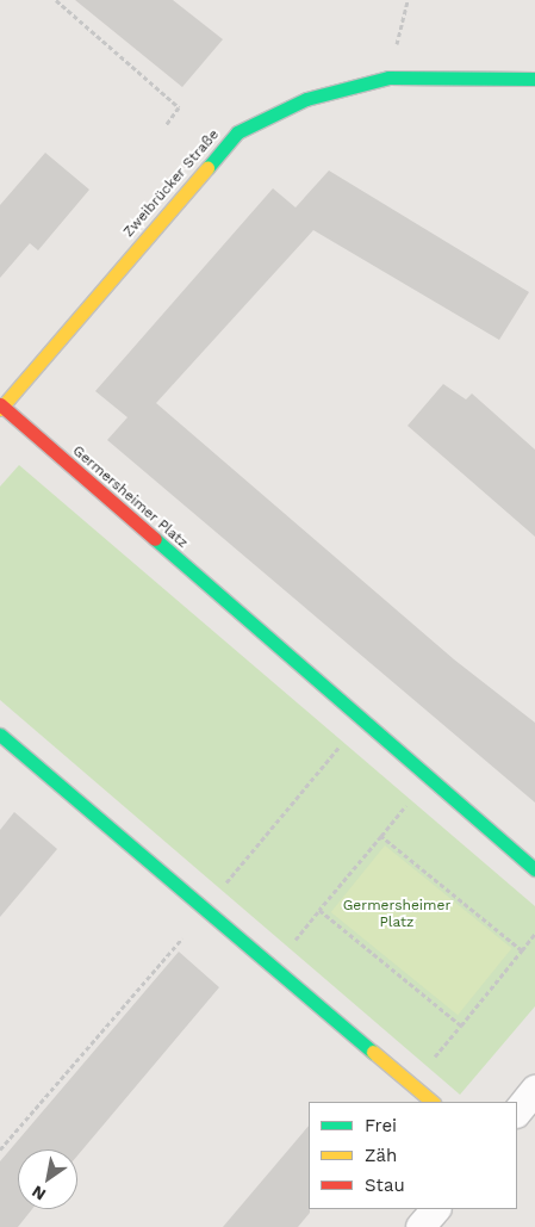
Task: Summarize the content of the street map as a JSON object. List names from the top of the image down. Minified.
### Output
{"streets":{"street":["Zweibrücker Straße","Germersheimer Platz"]},"crossings":[["Zweibrücker Straße","Germersheimer Platz"]],"parks":["Germersheimer Platz"],"legend":["Frei","Zäh","Stau"],"north":"bottom left"}
